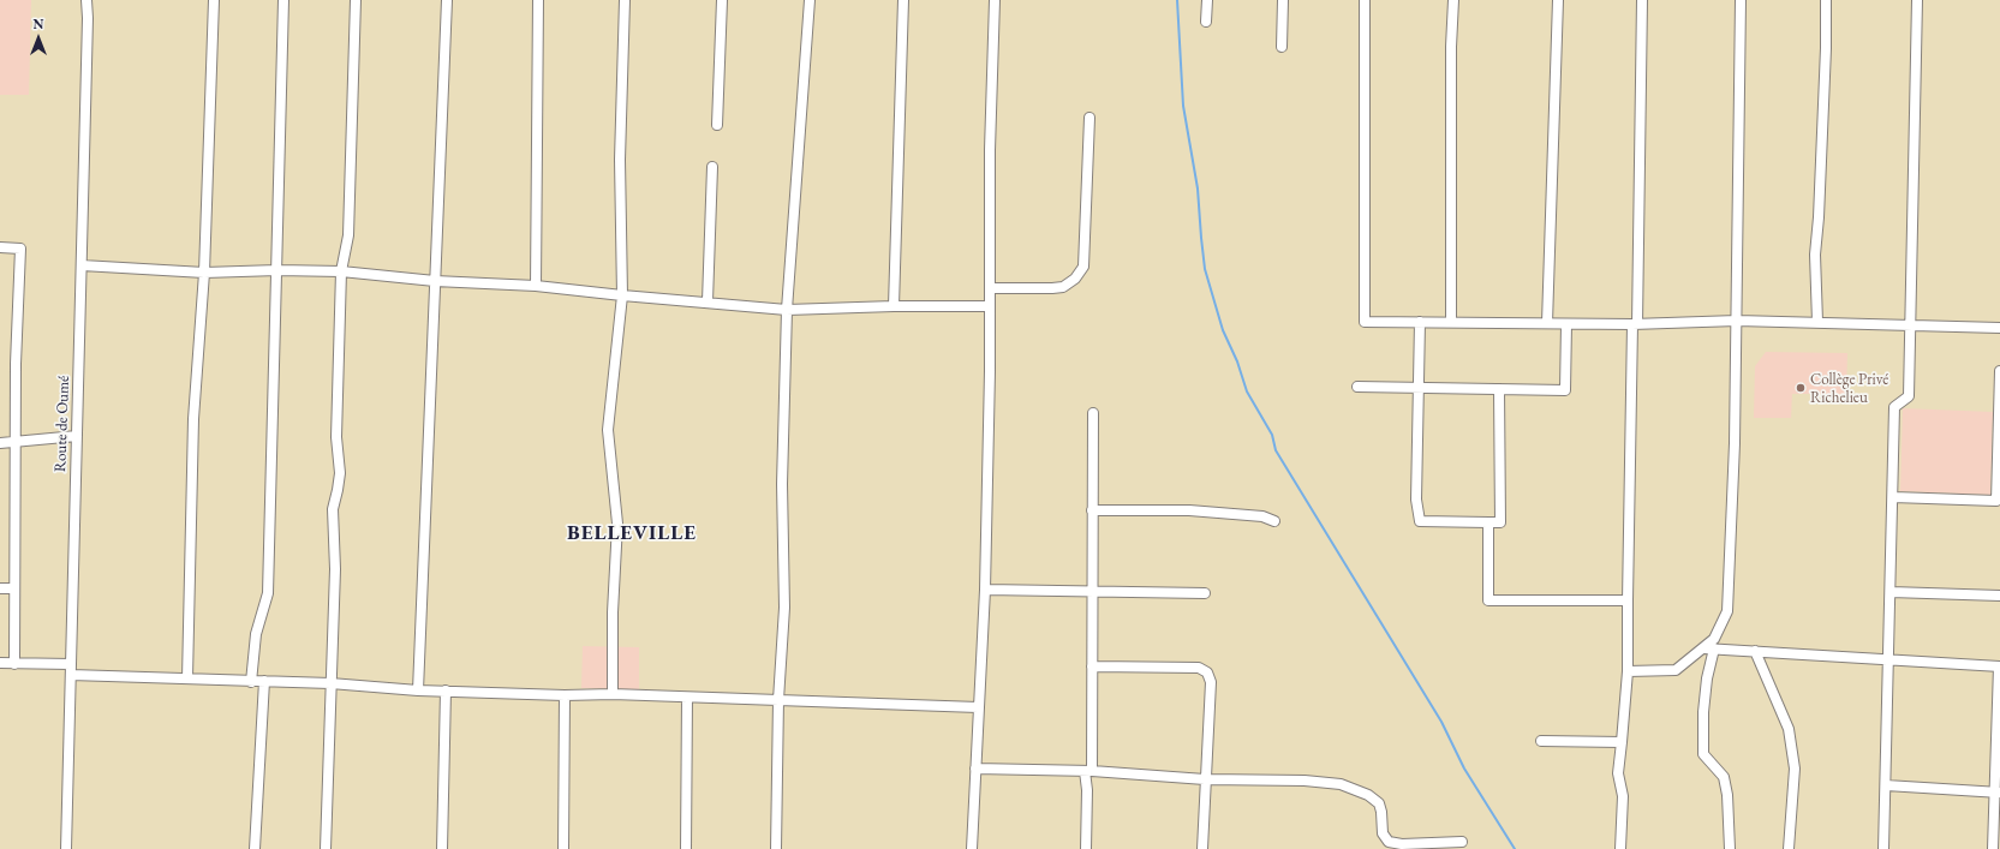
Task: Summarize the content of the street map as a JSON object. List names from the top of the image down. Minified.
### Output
{"streets":{"street":["Route de Oumé"]},"districts":["BELLEVILLE"],"places":["Collège Privé Richelieu"],"north":"top"}
